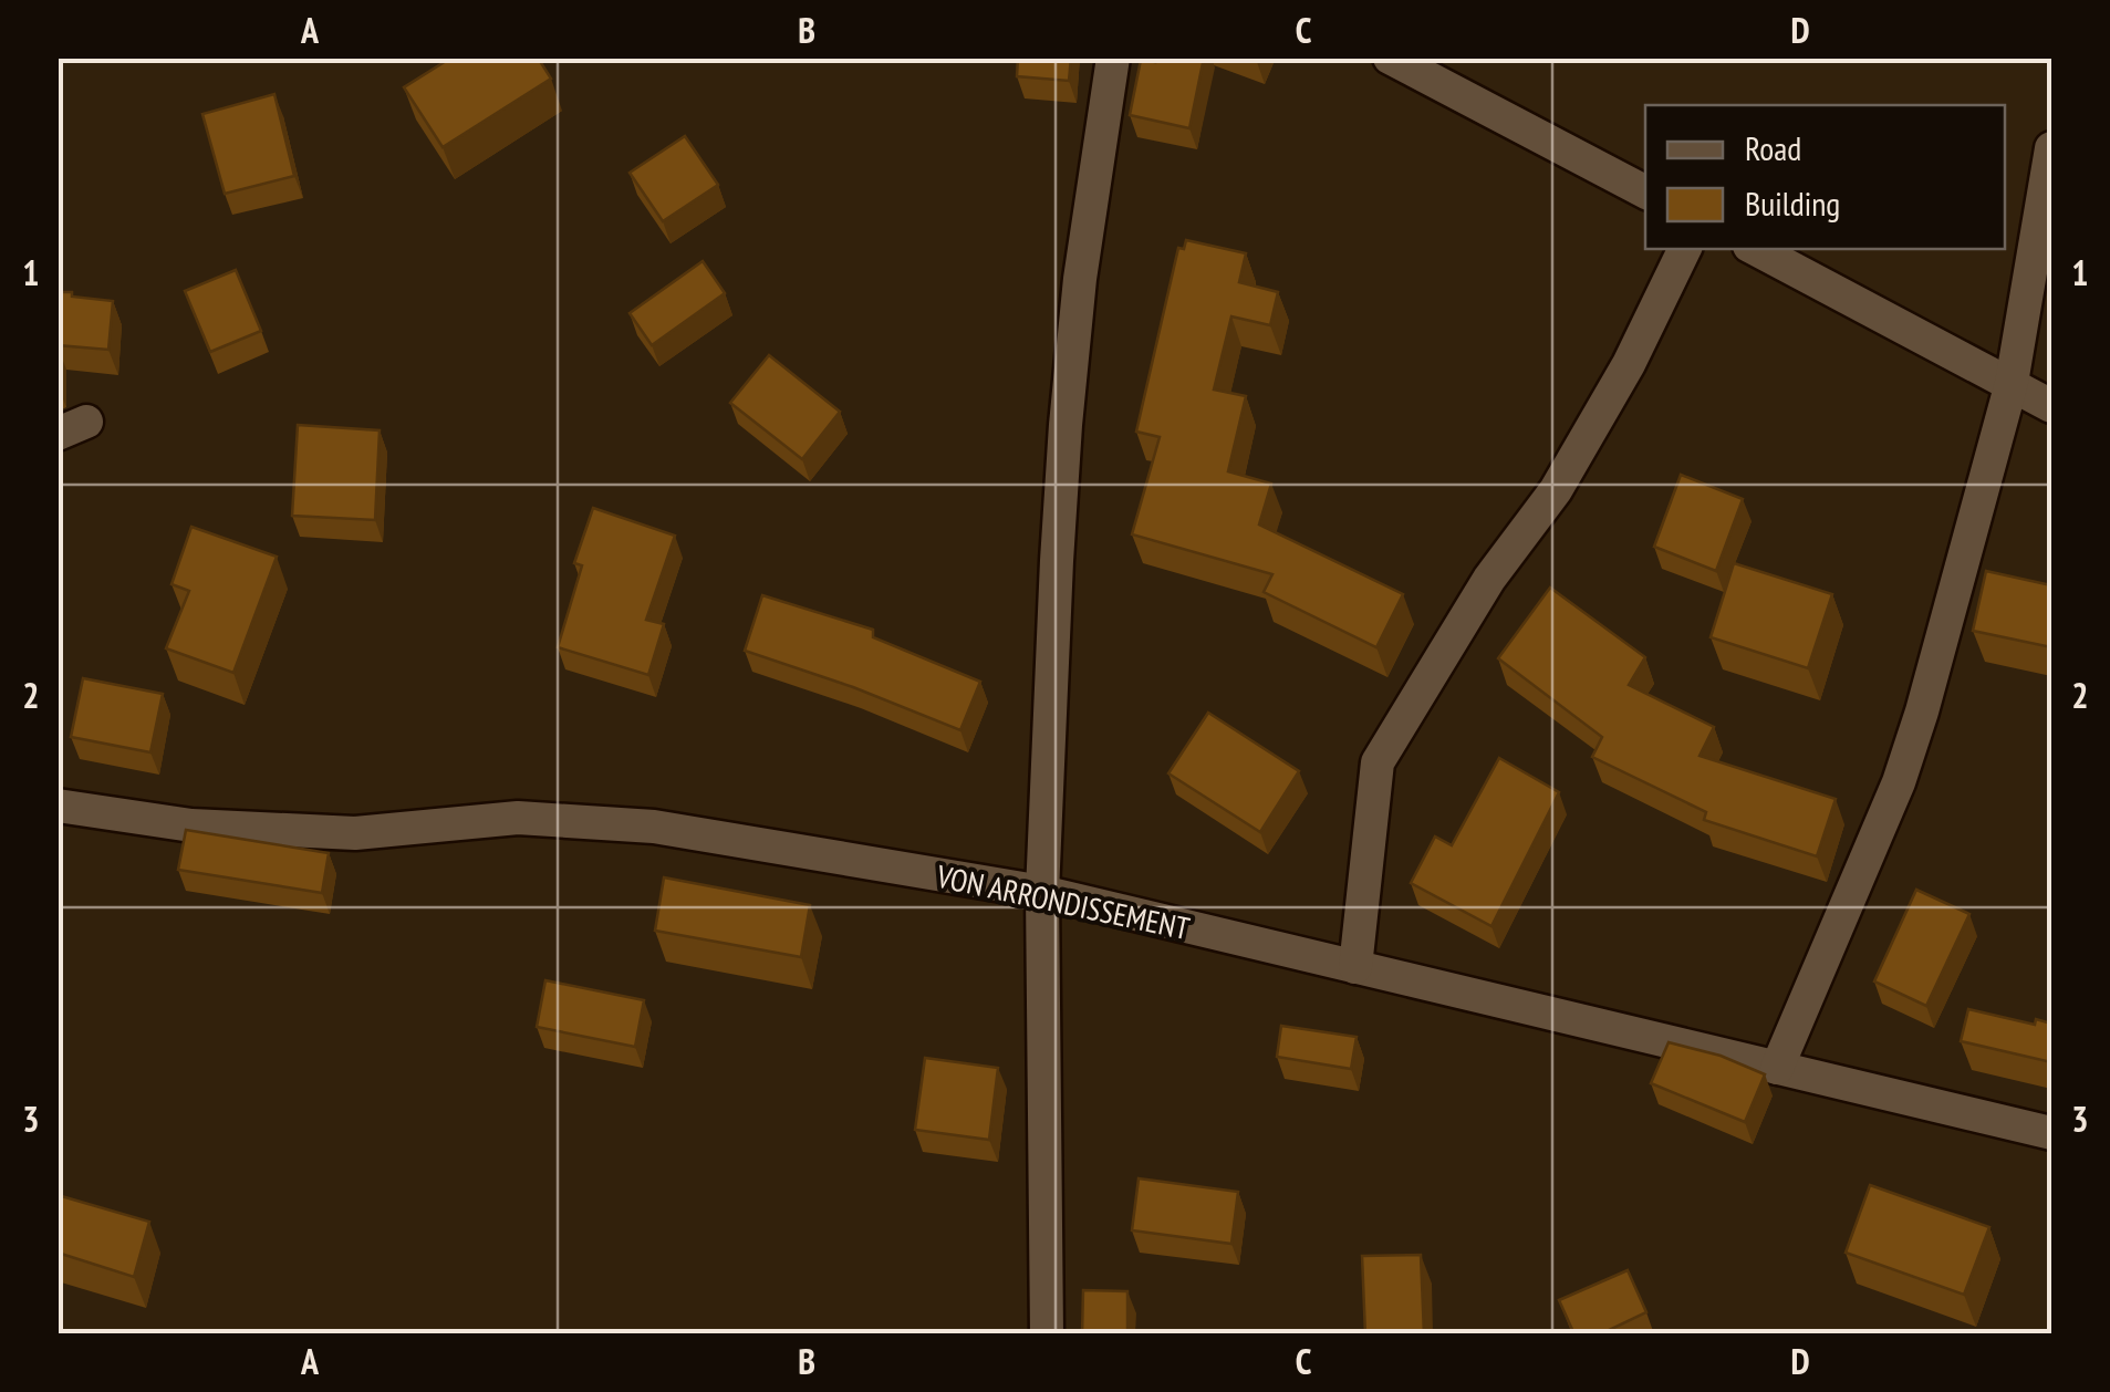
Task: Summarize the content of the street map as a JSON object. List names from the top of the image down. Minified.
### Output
{"streets":{"street":["VON ARRONDISSEMENT"]},"legend":["Road","Building"],"grid":{"columns":["A","B","C","D"],"rows":["1","2","3"]}}
